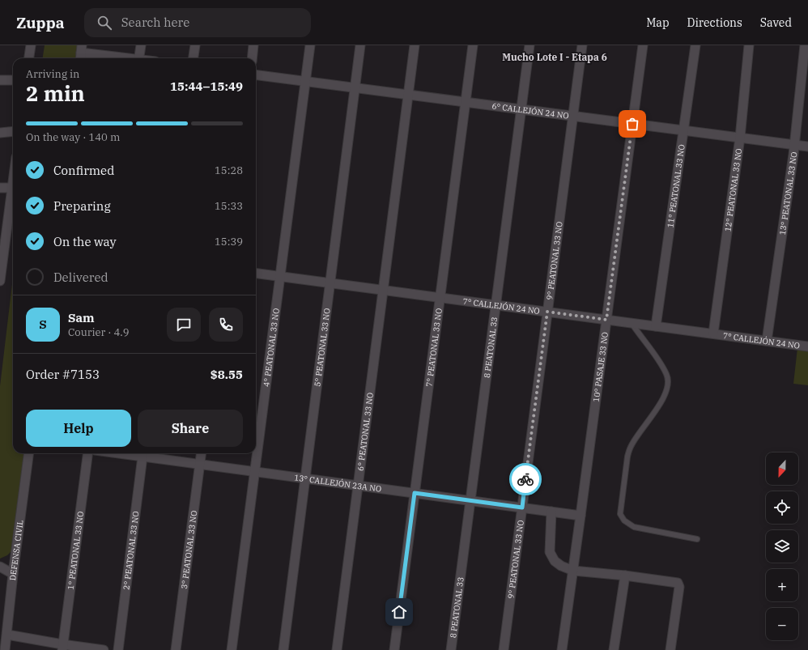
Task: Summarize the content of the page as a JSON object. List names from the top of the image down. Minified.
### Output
{"streets":{"street":["6° CALLEJÓN 24 NO","11° PEATONAL 33 NO","12° PEATONAL 33 NO","13° PEATONAL 33 NO","9° PEATONAL 33 NO","7° CALLEJÓN 24 NO","4° PEATONAL 33 NO","5° PEATONAL 33 NO","7° PEATONAL 33 NO","8 PEATONAL 33","10° PASAJE 33 NO","6° PEATONAL 33 NO","13° CALLEJÓN 23A NO","DEFENSA CIVIL","3° PEATONAL 33 NO","1° PEATONAL 33 NO","2° PEATONAL 33 NO"]},"crossings":[["6° CALLEJÓN 24 NO","11° PEATONAL 33 NO"],["6° CALLEJÓN 24 NO","12° PEATONAL 33 NO"],["6° CALLEJÓN 24 NO","13° PEATONAL 33 NO"],["6° CALLEJÓN 24 NO","9° PEATONAL 33 NO"],["6° CALLEJÓN 24 NO","4° PEATONAL 33 NO"],["6° CALLEJÓN 24 NO","5° PEATONAL 33 NO"],["6° CALLEJÓN 24 NO","7° PEATONAL 33 NO"],["6° CALLEJÓN 24 NO","8 PEATONAL 33"],["6° CALLEJÓN 24 NO","10° PASAJE 33 NO"],["6° CALLEJÓN 24 NO","6° PEATONAL 33 NO"],["11° PEATONAL 33 NO","7° CALLEJÓN 24 NO"],["12° PEATONAL 33 NO","7° CALLEJÓN 24 NO"],["13° PEATONAL 33 NO","7° CALLEJÓN 24 NO"],["9° PEATONAL 33 NO","7° CALLEJÓN 24 NO"],["9° PEATONAL 33 NO","13° CALLEJÓN 23A NO"],["7° CALLEJÓN 24 NO","4° PEATONAL 33 NO"],["7° CALLEJÓN 24 NO","5° PEATONAL 33 NO"],["7° CALLEJÓN 24 NO","7° PEATONAL 33 NO"],["7° CALLEJÓN 24 NO","8 PEATONAL 33"],["7° CALLEJÓN 24 NO","10° PASAJE 33 NO"],["7° CALLEJÓN 24 NO","6° PEATONAL 33 NO"],["4° PEATONAL 33 NO","13° CALLEJÓN 23A NO"],["5° PEATONAL 33 NO","13° CALLEJÓN 23A NO"],["7° PEATONAL 33 NO","13° CALLEJÓN 23A NO"],["8 PEATONAL 33","13° CALLEJÓN 23A NO"],["10° PASAJE 33 NO","13° CALLEJÓN 23A NO"],["6° PEATONAL 33 NO","13° CALLEJÓN 23A NO"],["13° CALLEJÓN 23A NO","3° PEATONAL 33 NO"],["13° CALLEJÓN 23A NO","2° PEATONAL 33 NO"]],"districts":["Mucho Lote I - Etapa 6"],"north":"bottom","page":{"header":"Zuppa","search":"Search here","nav":["Map","Directions","Saved"],"heading":["2 min","Arriving in","15:44–15:49"],"panel":["Sam","Courier · 4.9","Order #7153","$8.55"],"bar":"On the way · 140 m","list":[["Confirmed","15:28"],["Preparing","15:33"],["On the way","15:39"],"Delivered"],"round":"S","buttons":["Help","Share"],"map_buttons":["+","−"]}}
